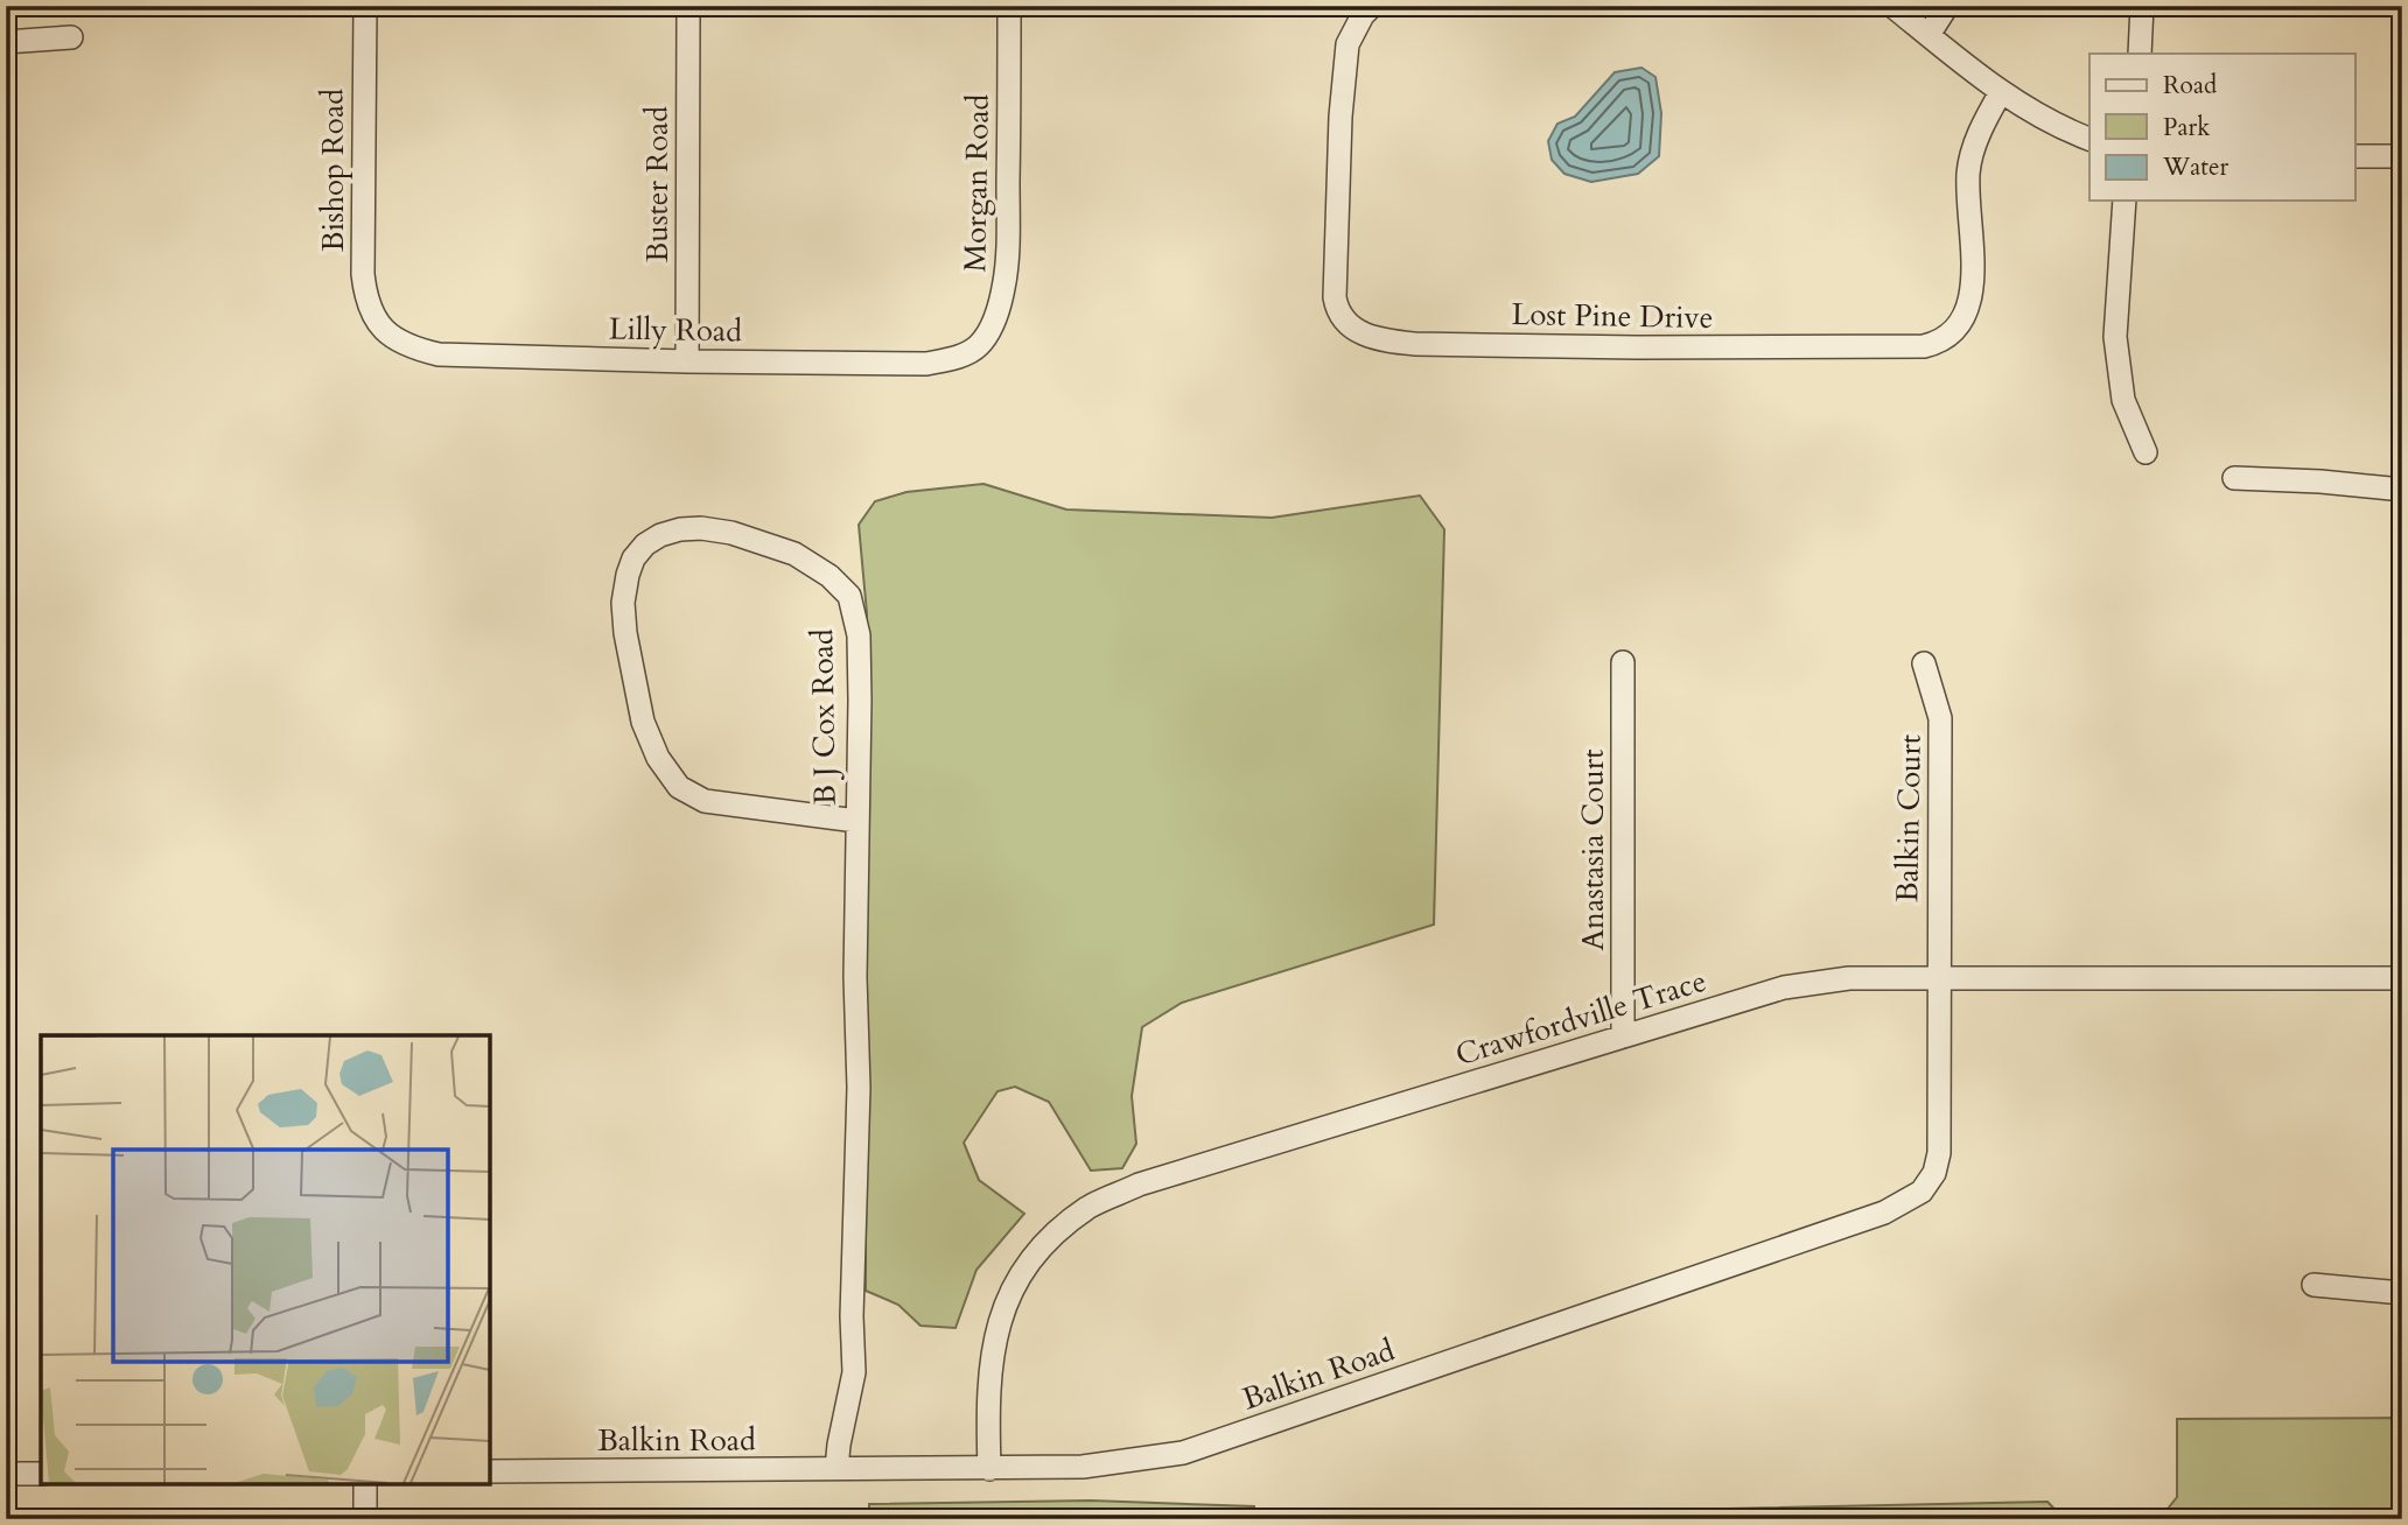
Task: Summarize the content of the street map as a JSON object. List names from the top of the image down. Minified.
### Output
{"streets":{"street":["Bishop Road","Morgan Road","Buster Road","Lost Pine Drive","Lilly Road","B J Cox Road","Balkin Court","Anastasia Court","Crawfordville Trace","Balkin Road"]},"crossings":[["Bishop Road","Lilly Road"],["Morgan Road","Lilly Road"],["Buster Road","Lilly Road"],["B J Cox Road","Balkin Road"],["Balkin Court","Crawfordville Trace"],["Balkin Court","Balkin Road"],["Anastasia Court","Crawfordville Trace"],["Crawfordville Trace","Balkin Road"]],"legend":["Road","Park","Water"]}
